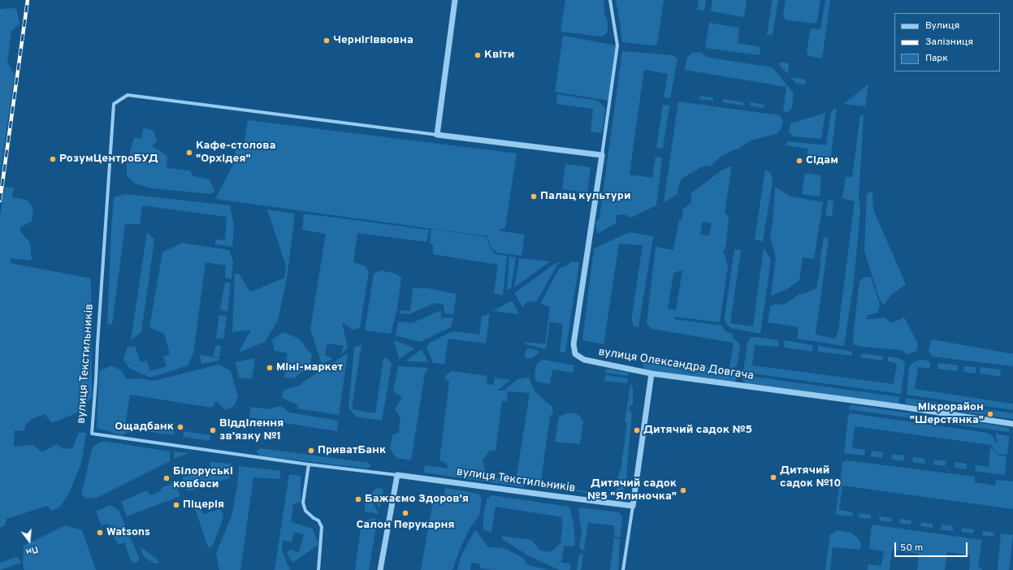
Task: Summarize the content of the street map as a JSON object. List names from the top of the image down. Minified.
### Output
{"streets":{"street":["вулиця Текстильників","вулиця Олександра Довгача"]},"places":["Чернігіввовна","Квіти","Кафе-столова \"Орхідея\"","РозумЦентроБУД","Сідам","Палац культури","Міні-маркет","Мікрорайон \"Шерстянка\"","Ощадбанк","Відділення зв’язку №1","Дитячий садок №5","ПриватБанк","Дитячий садок №10","Білоруські ковбаси","Дитячий садок №5 \"Ялиночка\"","Бажаємо Здоров'я","Піцерія","Салон Перукарня","Watsons"],"legend":["Вулиця","Залізниця","Парк"],"scale_bar":"50 m","north":"bottom"}
